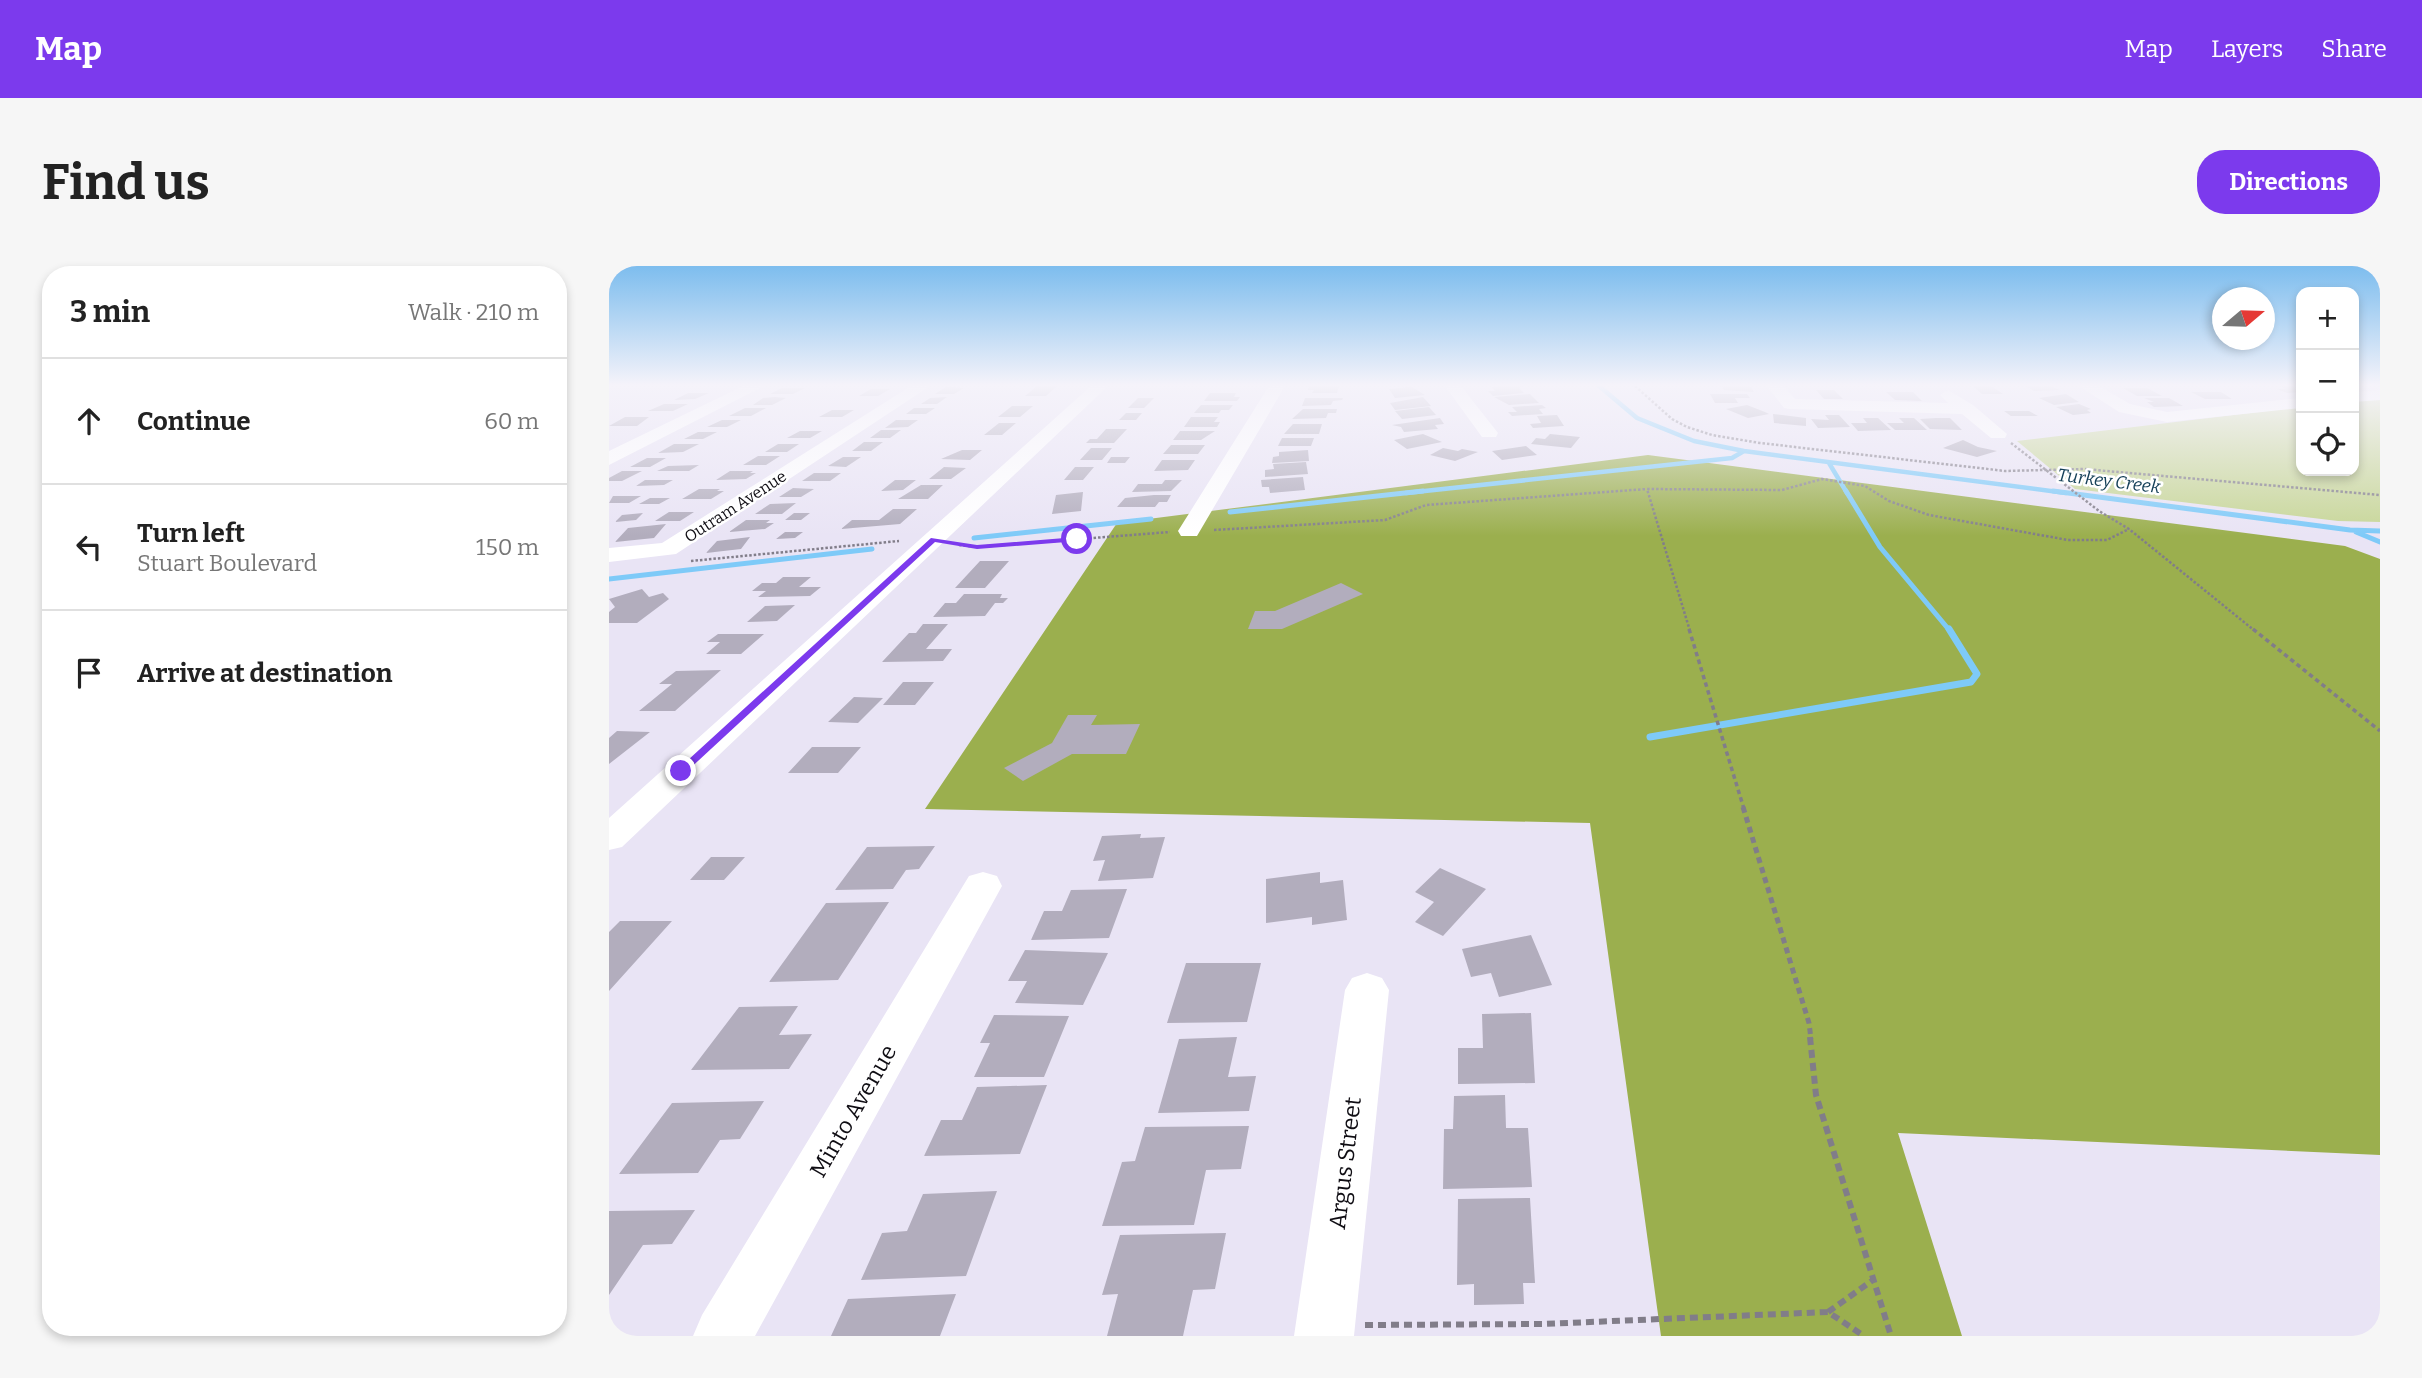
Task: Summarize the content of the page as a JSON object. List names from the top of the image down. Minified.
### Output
{"streets":{"street":["Outram Avenue","Minto Avenue","Argus Street"]},"water":["Turkey Creek"],"north":"right","page":{"header":"Map","nav":["Map","Layers","Share"],"buttons":"Directions","title":"Find us","heading":["3 min","Walk · 210 m"],"map_buttons":["+","−"],"list":[["Continue","60 m"],["Turn left","Stuart Boulevard","150 m"],"Arrive at destination"]}}
